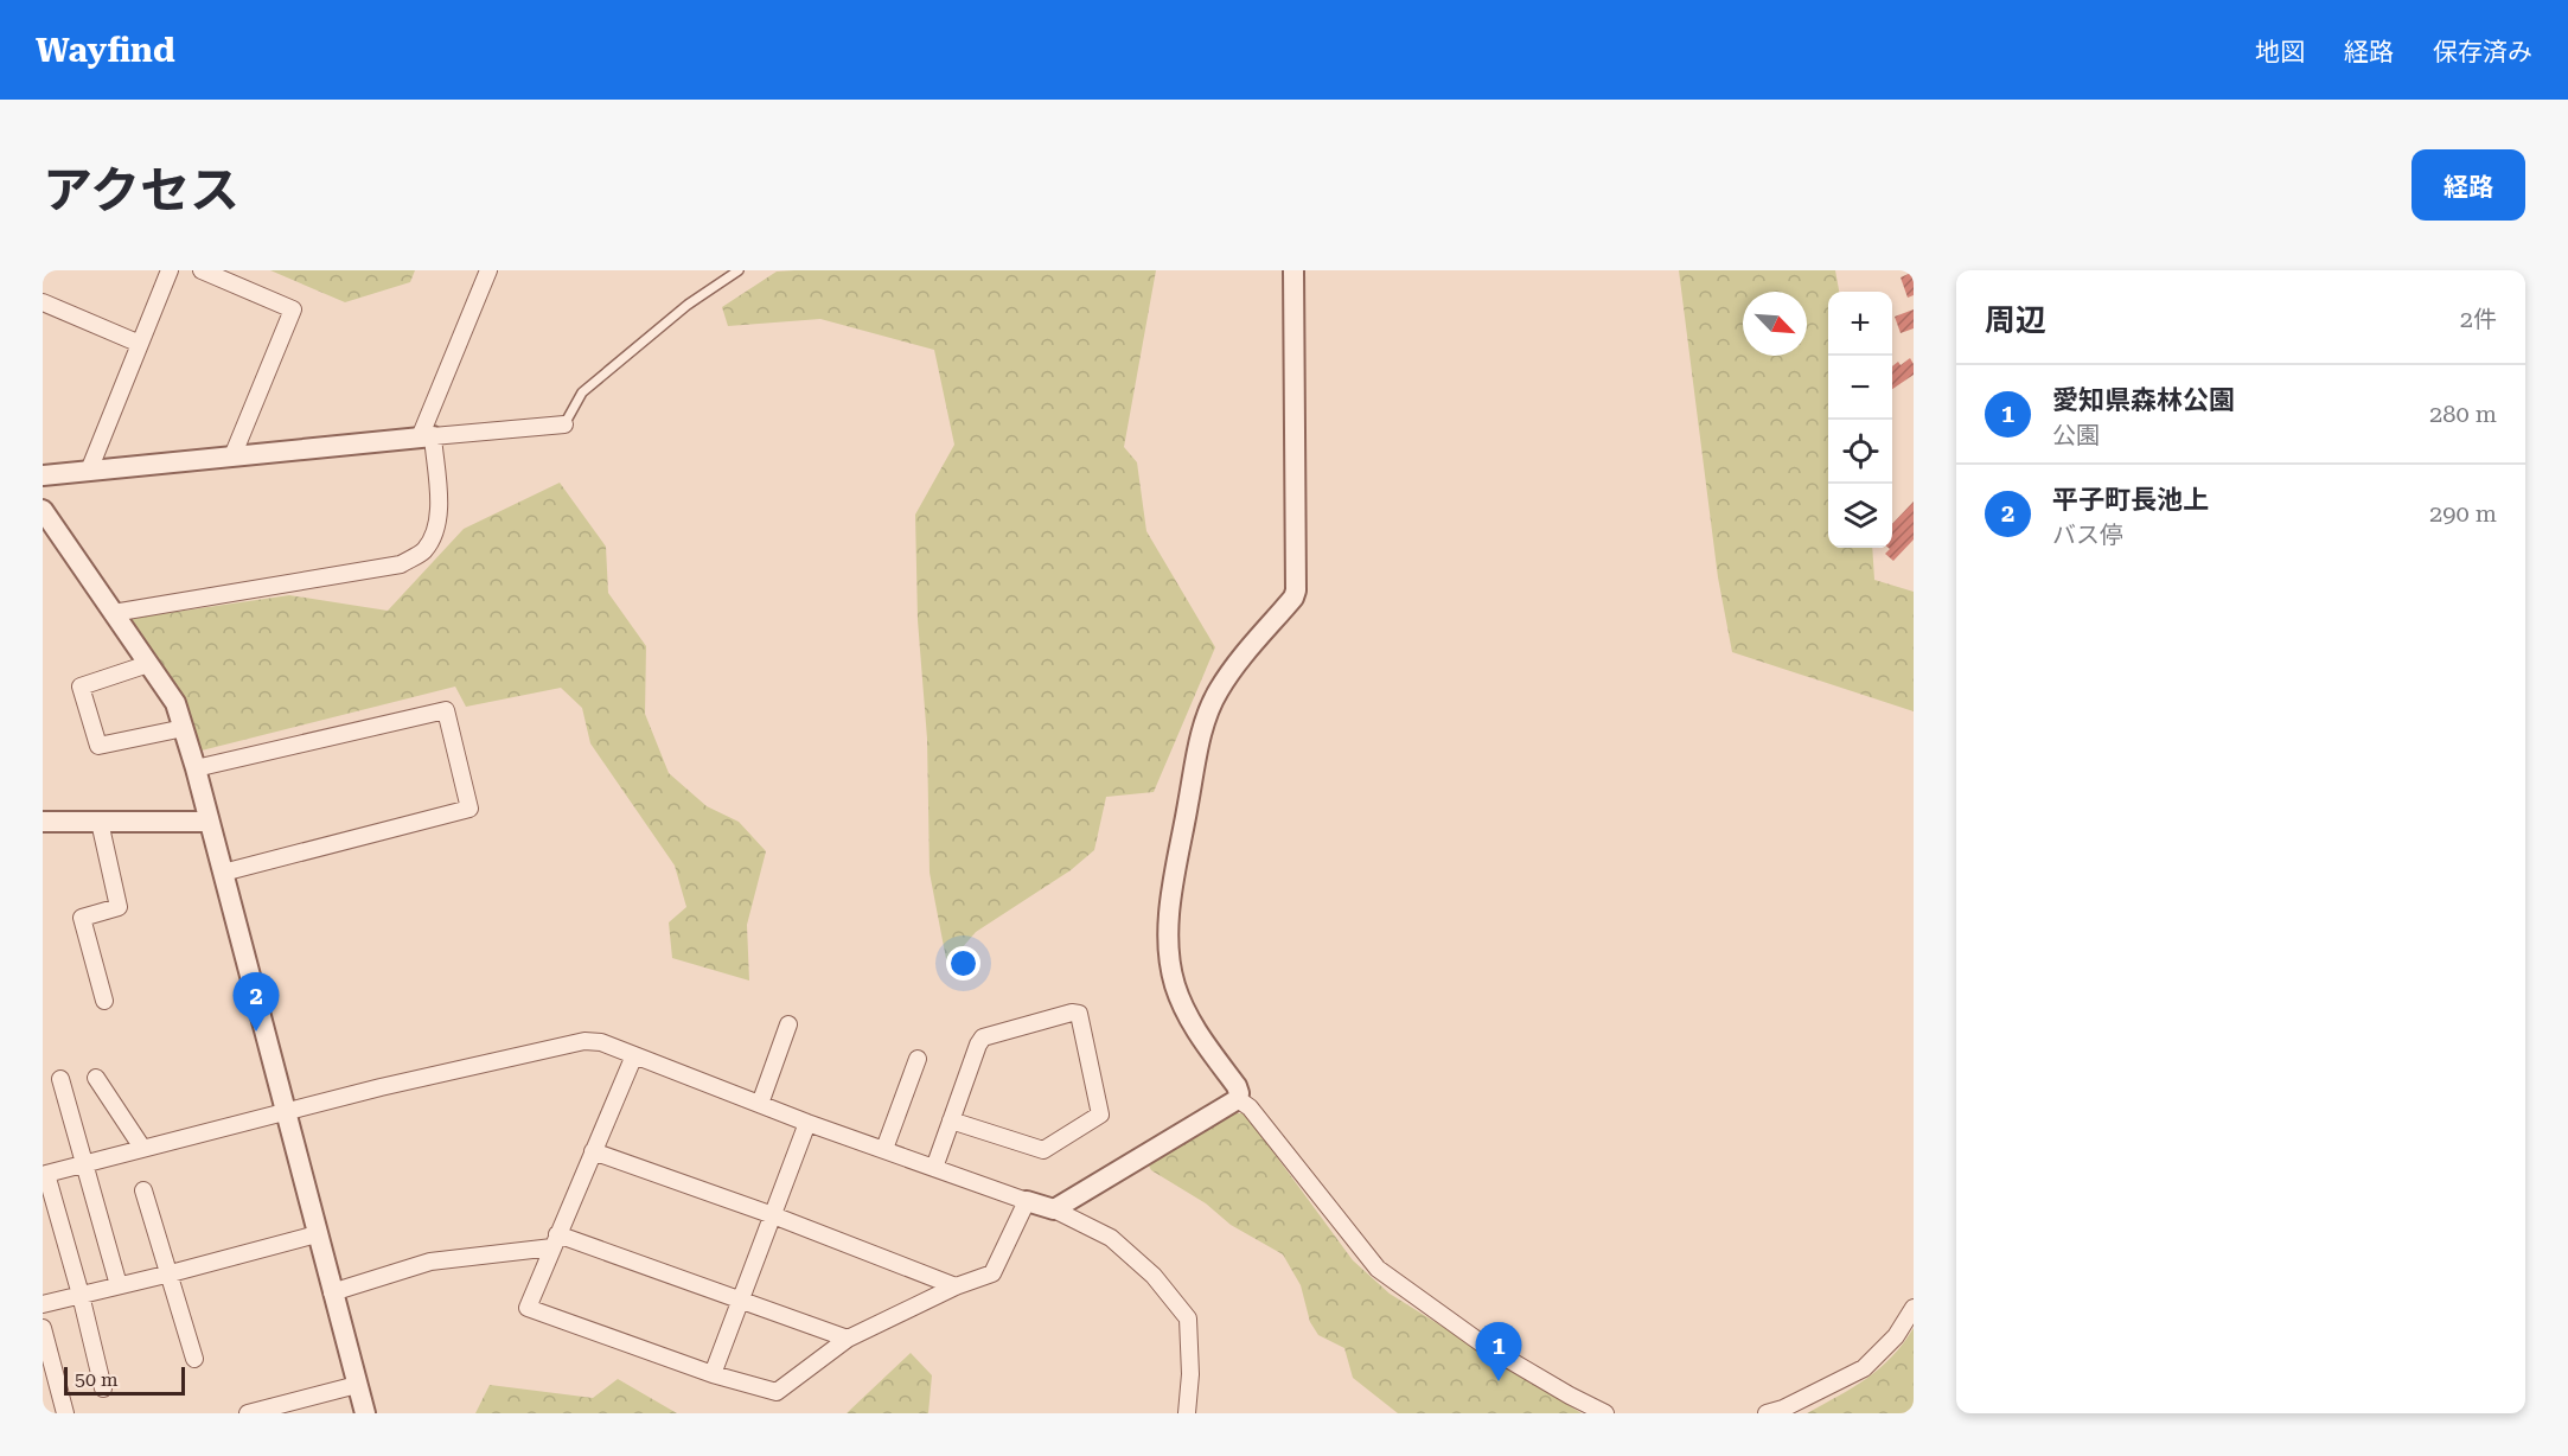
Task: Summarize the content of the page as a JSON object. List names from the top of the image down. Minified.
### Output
{"scale_bar":"50 m","north":"bottom right","page":{"header":"Wayfind","nav":["地図","経路","保存済み"],"title":"アクセス","buttons":"経路","heading":["周辺","2件"],"map_buttons":["+","−"],"list":[{"mark":"1","name":"愛知県森林公園","note":"公園","value":"280 m"},{"mark":"2","name":"平子町長池上","note":"バス停","value":"290 m"}],"pins":["2","1"],"scale":"50 m"}}
